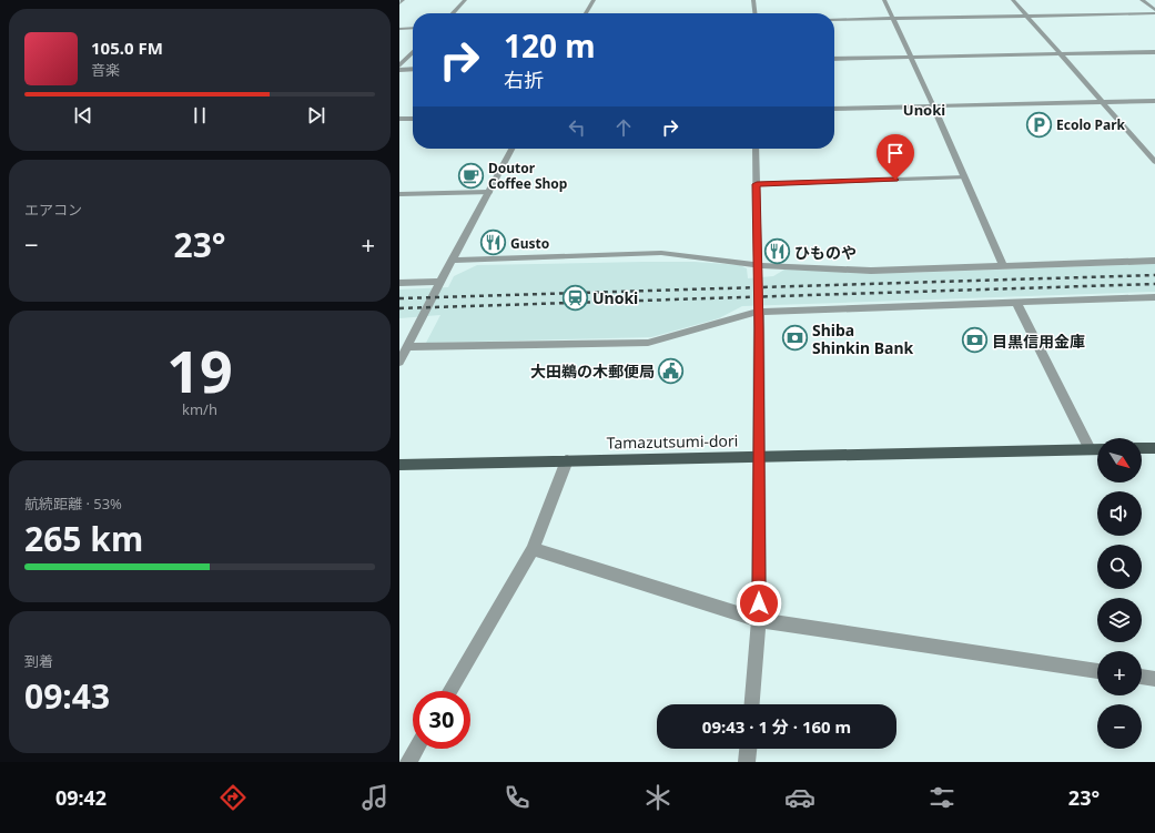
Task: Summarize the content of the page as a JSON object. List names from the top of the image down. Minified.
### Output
{"streets":{"main road":["Tamazutsumi-dori"]},"districts":["Unoki"],"places":{"parking":["Ecolo Park"],"cafe":["Doutor Coffee Shop"],"restaurant":["Gusto","ひものや"],"station":["Unoki"],"bank":["Shiba Shinkin Bank","目黒信用金庫"],"public building":["大田鵜の木郵便局"]},"north":"bottom right","page":{"turn":["120 m","右折"],"song":["105.0 FM","音楽"],"tile":["エアコン",["19","km/h"],["航続距離 · 53%","265 km"],["到着","09:43"]],"heat":["−","23°","+"],"map_buttons":["+","−"],"limit":"30","trip":"09:43 · 1 分 · 160 m","tabs":["09:42","23°"]}}
